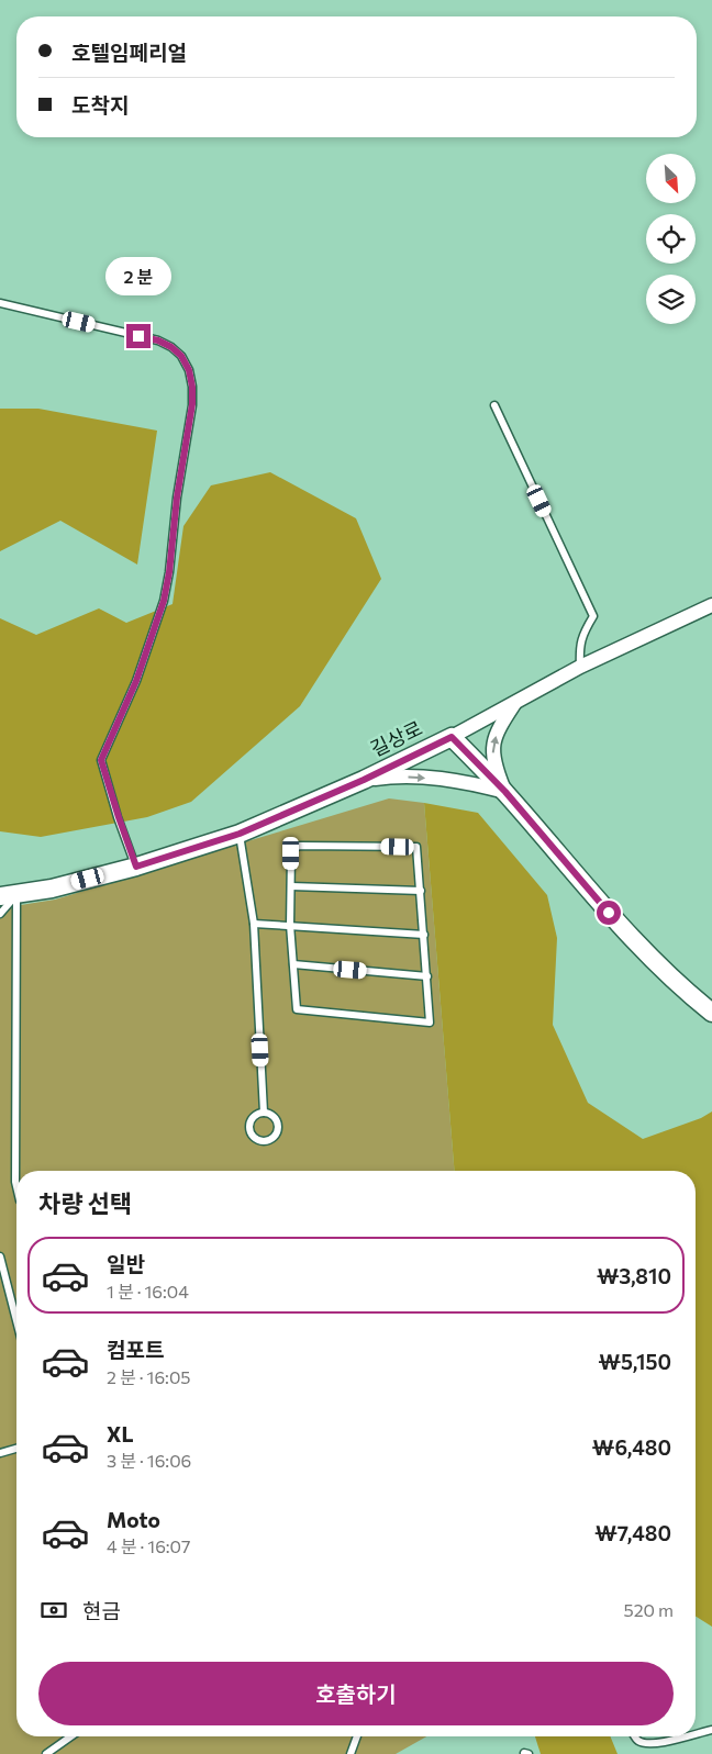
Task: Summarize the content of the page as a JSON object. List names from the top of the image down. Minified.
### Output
{"streets":{"street":["길상로"]},"north":"bottom right","page":{"banner":["호텔임페리얼","도착지"],"bubble":"2 분","heading":"차량 선택","list":[{"name":"일반","note":"1 분 · 16:04","value":"₩3,810"},{"name":"컴포트","note":"2 분 · 16:05","value":"₩5,150"},{"name":"XL","note":"3 분 · 16:06","value":"₩6,480"},{"name":"Moto","note":"4 분 · 16:07","value":"₩7,480"}],"pay":["현금","520 m"],"buttons":"호출하기"}}
